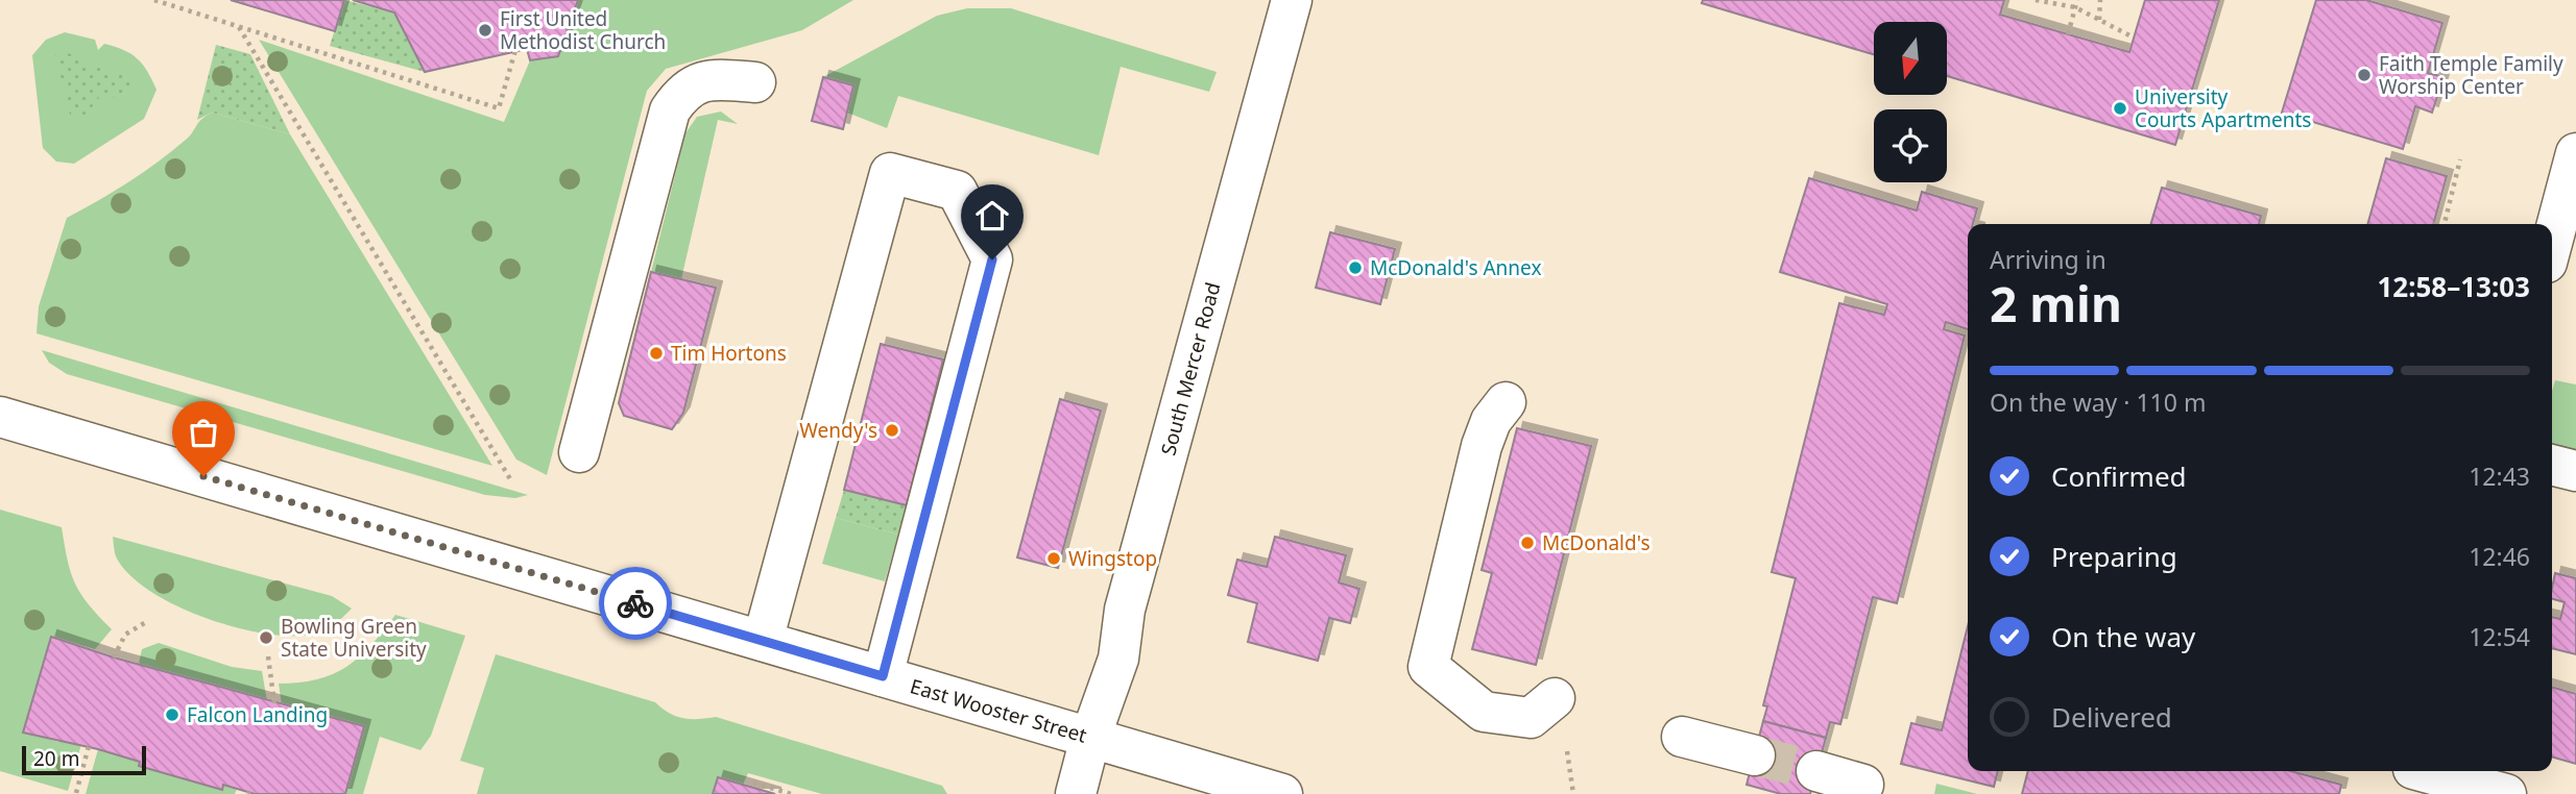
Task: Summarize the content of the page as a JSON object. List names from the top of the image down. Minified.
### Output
{"streets":{"main road":["South Mercer Road","East Wooster Street"]},"crossings":[["South Mercer Road","East Wooster Street"]],"places":["First United Methodist Church","Faith Temple Family Worship Center","University Courts Apartments","McDonald's Annex","Tim Hortons","Wendy's","McDonald's","Wingstop","Bowling Green State University","Falcon Landing"],"scale_bar":"20 m","north":"bottom","page":{"heading":["2 min","Arriving in","12:58–13:03"],"bar":"On the way · 110 m","list":[["Confirmed","12:43"],["Preparing","12:46"],["On the way","12:54"],"Delivered"],"scale":"20 m"}}
